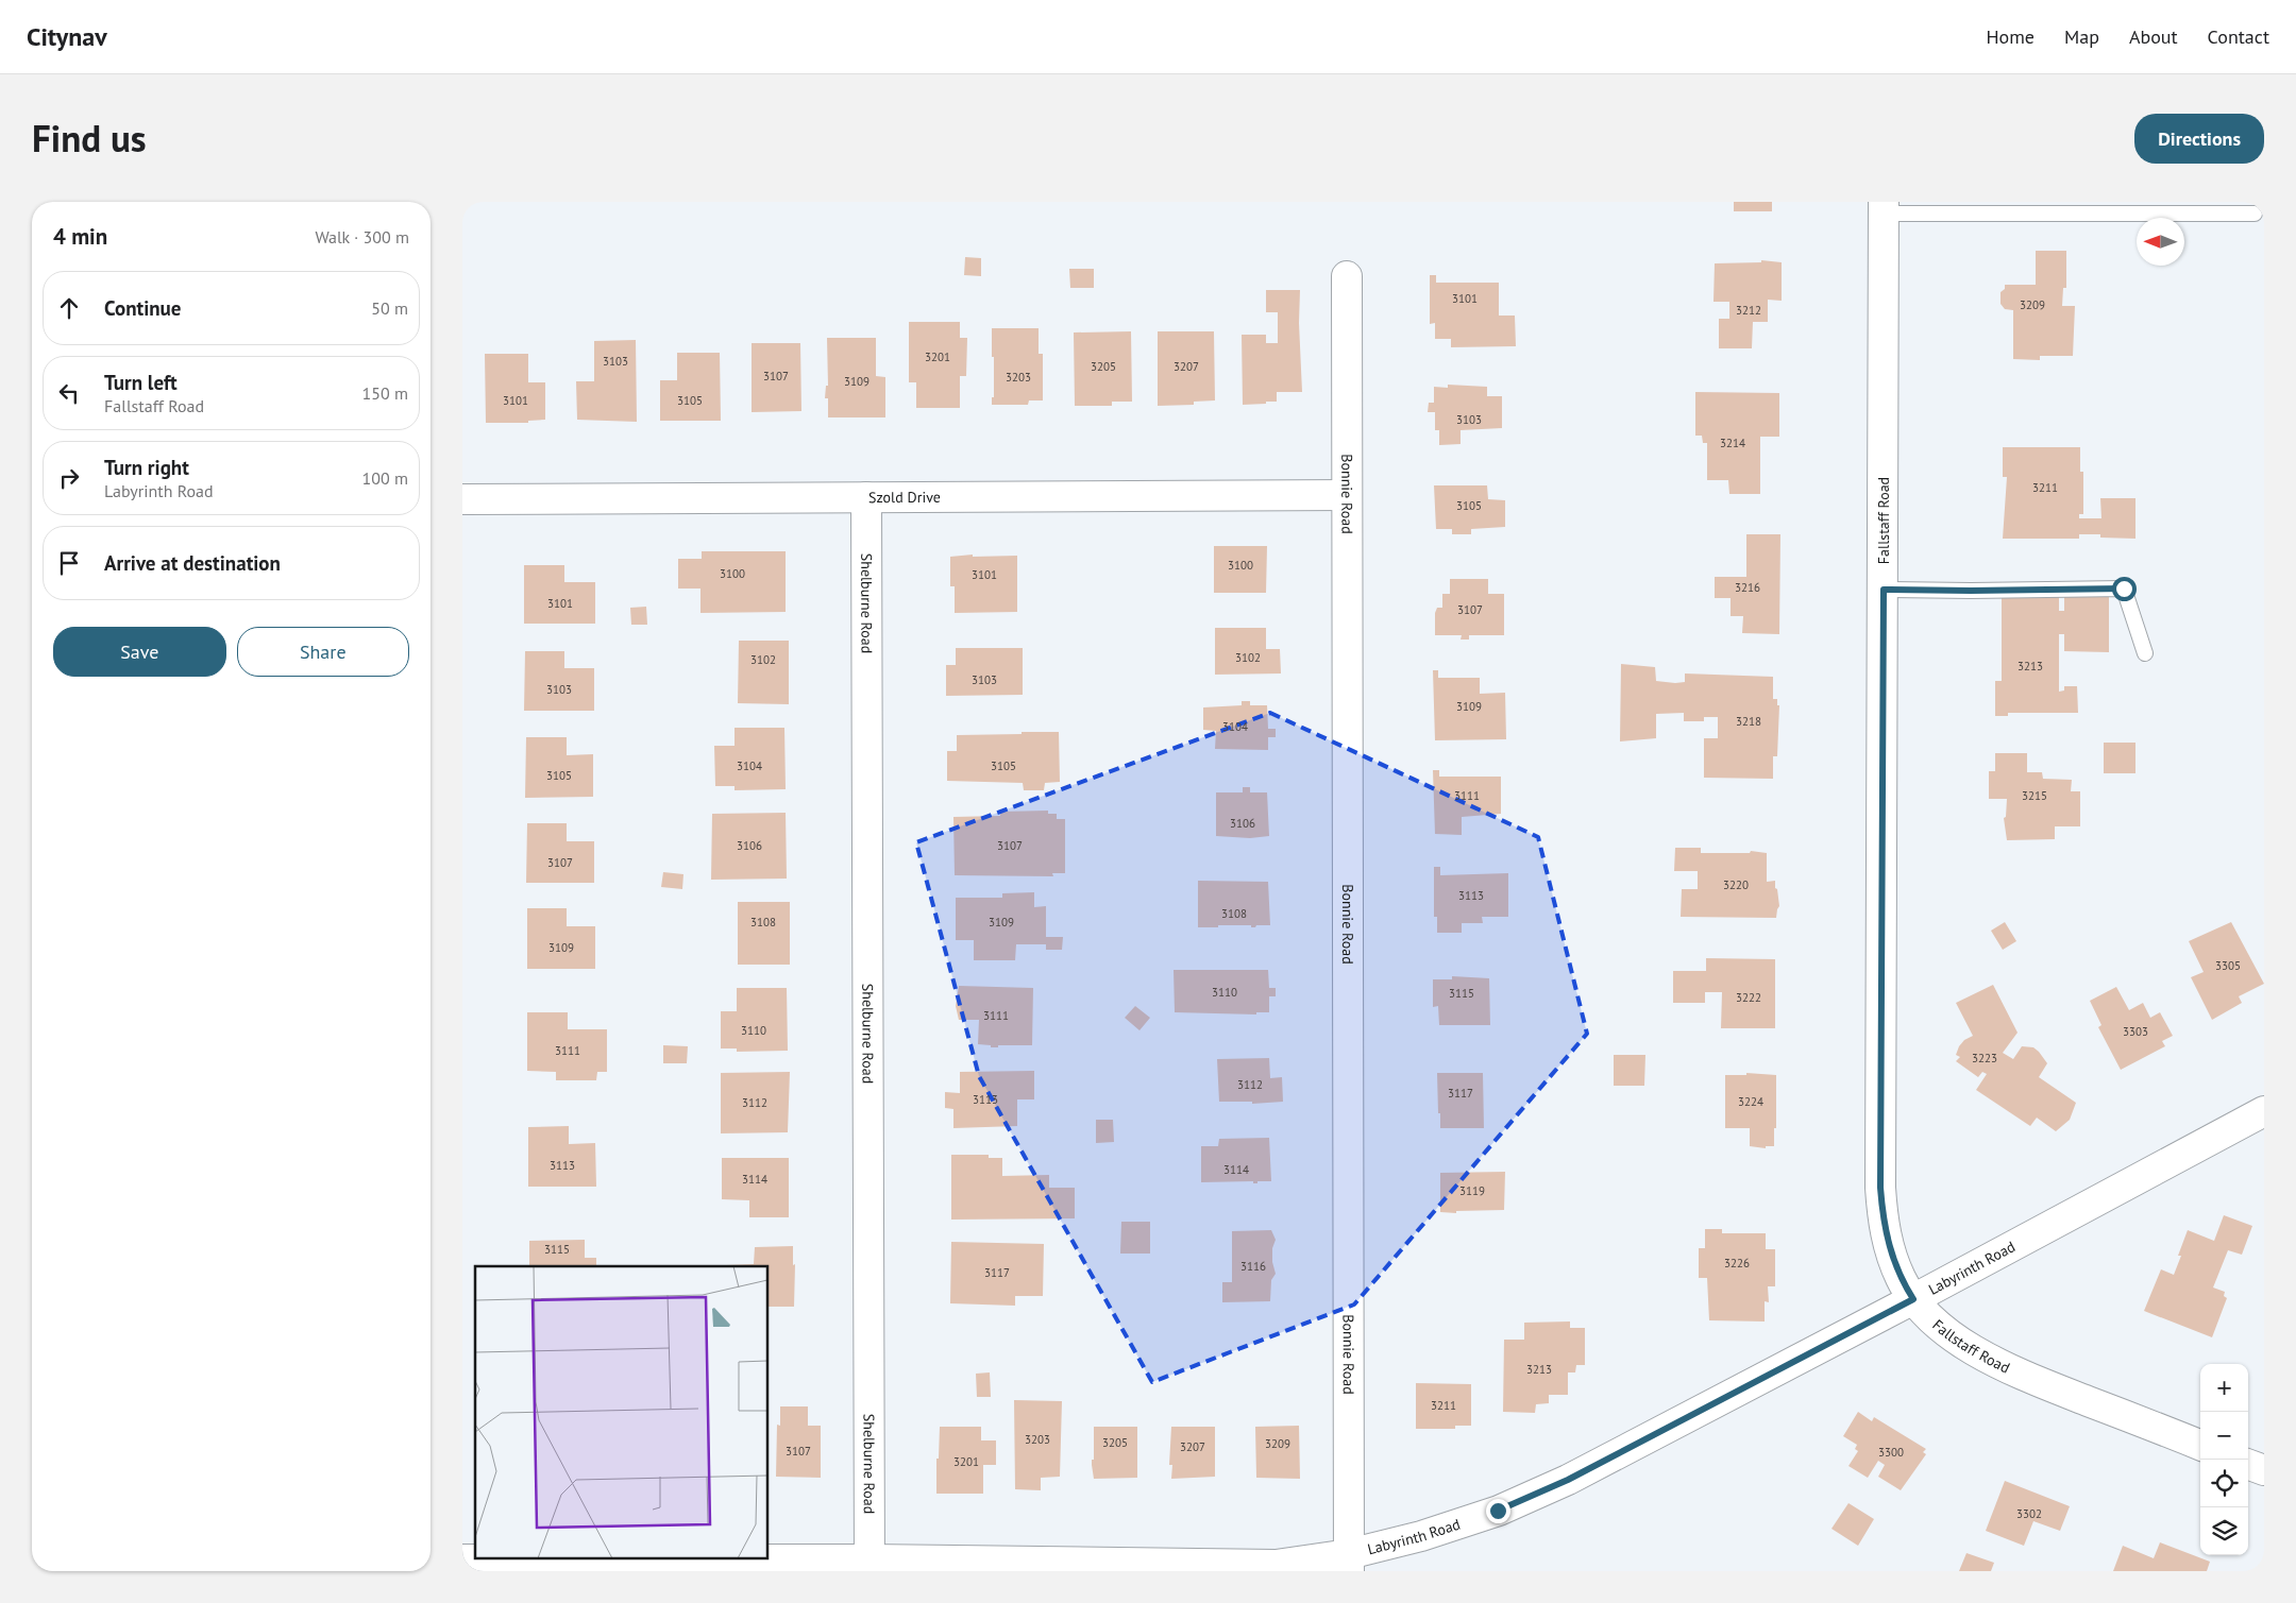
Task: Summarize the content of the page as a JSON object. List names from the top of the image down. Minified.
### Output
{"streets":{"street":["Bonnie Road","Szold Drive","Fallstaff Road","Shelburne Road","Labyrinth Road"]},"crossings":[["Bonnie Road","Szold Drive"],["Bonnie Road","Labyrinth Road"],["Szold Drive","Shelburne Road"],["Fallstaff Road","Labyrinth Road"],["Shelburne Road","Labyrinth Road"]],"house_numbers":["3101","3209","3212","3201","3103","3205","3207","3107","3203","3109","3101","3105","3103","3214","3211","3105","3100","3100","3101","3216","3101","3107","3102","3102","3213","3103","3103","3109","3218","3104","3104","3105","3105","3111","3215","3106","3106","3107","3107","3220","3113","3108","3108","3109","3109","3305","3110","3115","3222","3111","3110","3303","3111","3223","3112","3117","3113","3224","3112","3113","3114","3114","3119","3115","3226","3116","3117","3213","3211","3203","3205","3209","3207","3107","3300","3201","3302"],"north":"left","page":{"header":"Citynav","nav":["Home","Map","About","Contact"],"title":"Find us","buttons":["Directions",["Save","Share"]],"heading":["4 min","Walk · 300 m"],"list":[["Continue","50 m"],["Turn left","Fallstaff Road","150 m"],["Turn right","Labyrinth Road","100 m"],"Arrive at destination"],"map_buttons":["+","−"]}}
